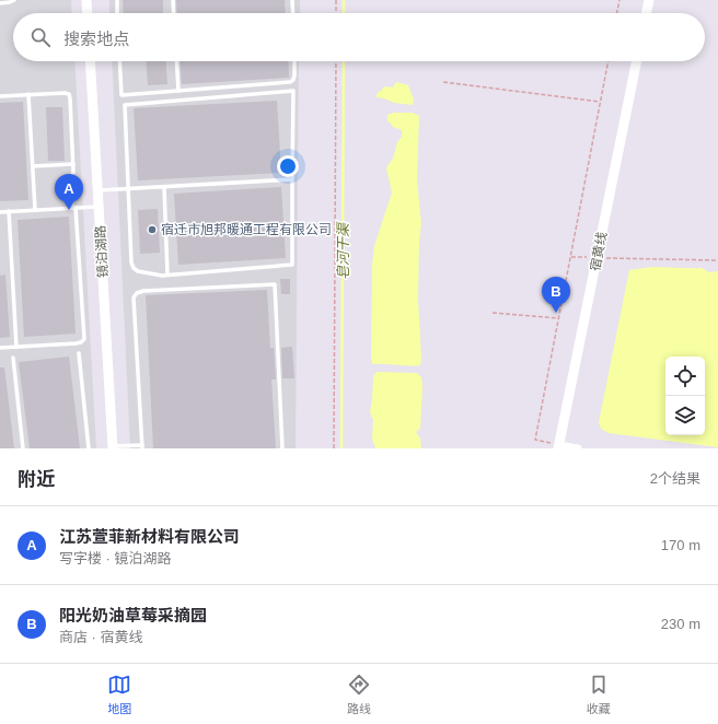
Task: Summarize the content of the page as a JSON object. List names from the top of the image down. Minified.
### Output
{"streets":{"main road":["镜泊湖路","宿黄线"]},"water":["皂河干渠"],"places":["宿迁市旭邦暖通工程有限公司"],"page":{"search":"搜索地点","pins":["A","B"],"heading":["附近","2个结果"],"list":[{"mark":"A","name":"江苏萱菲新材料有限公司","note":"写字楼 · 镜泊湖路","value":"170 m"},{"mark":"B","name":"阳光奶油草莓采摘园","note":"商店 · 宿黄线","value":"230 m"}],"nav":["地图","路线","收藏"]}}
